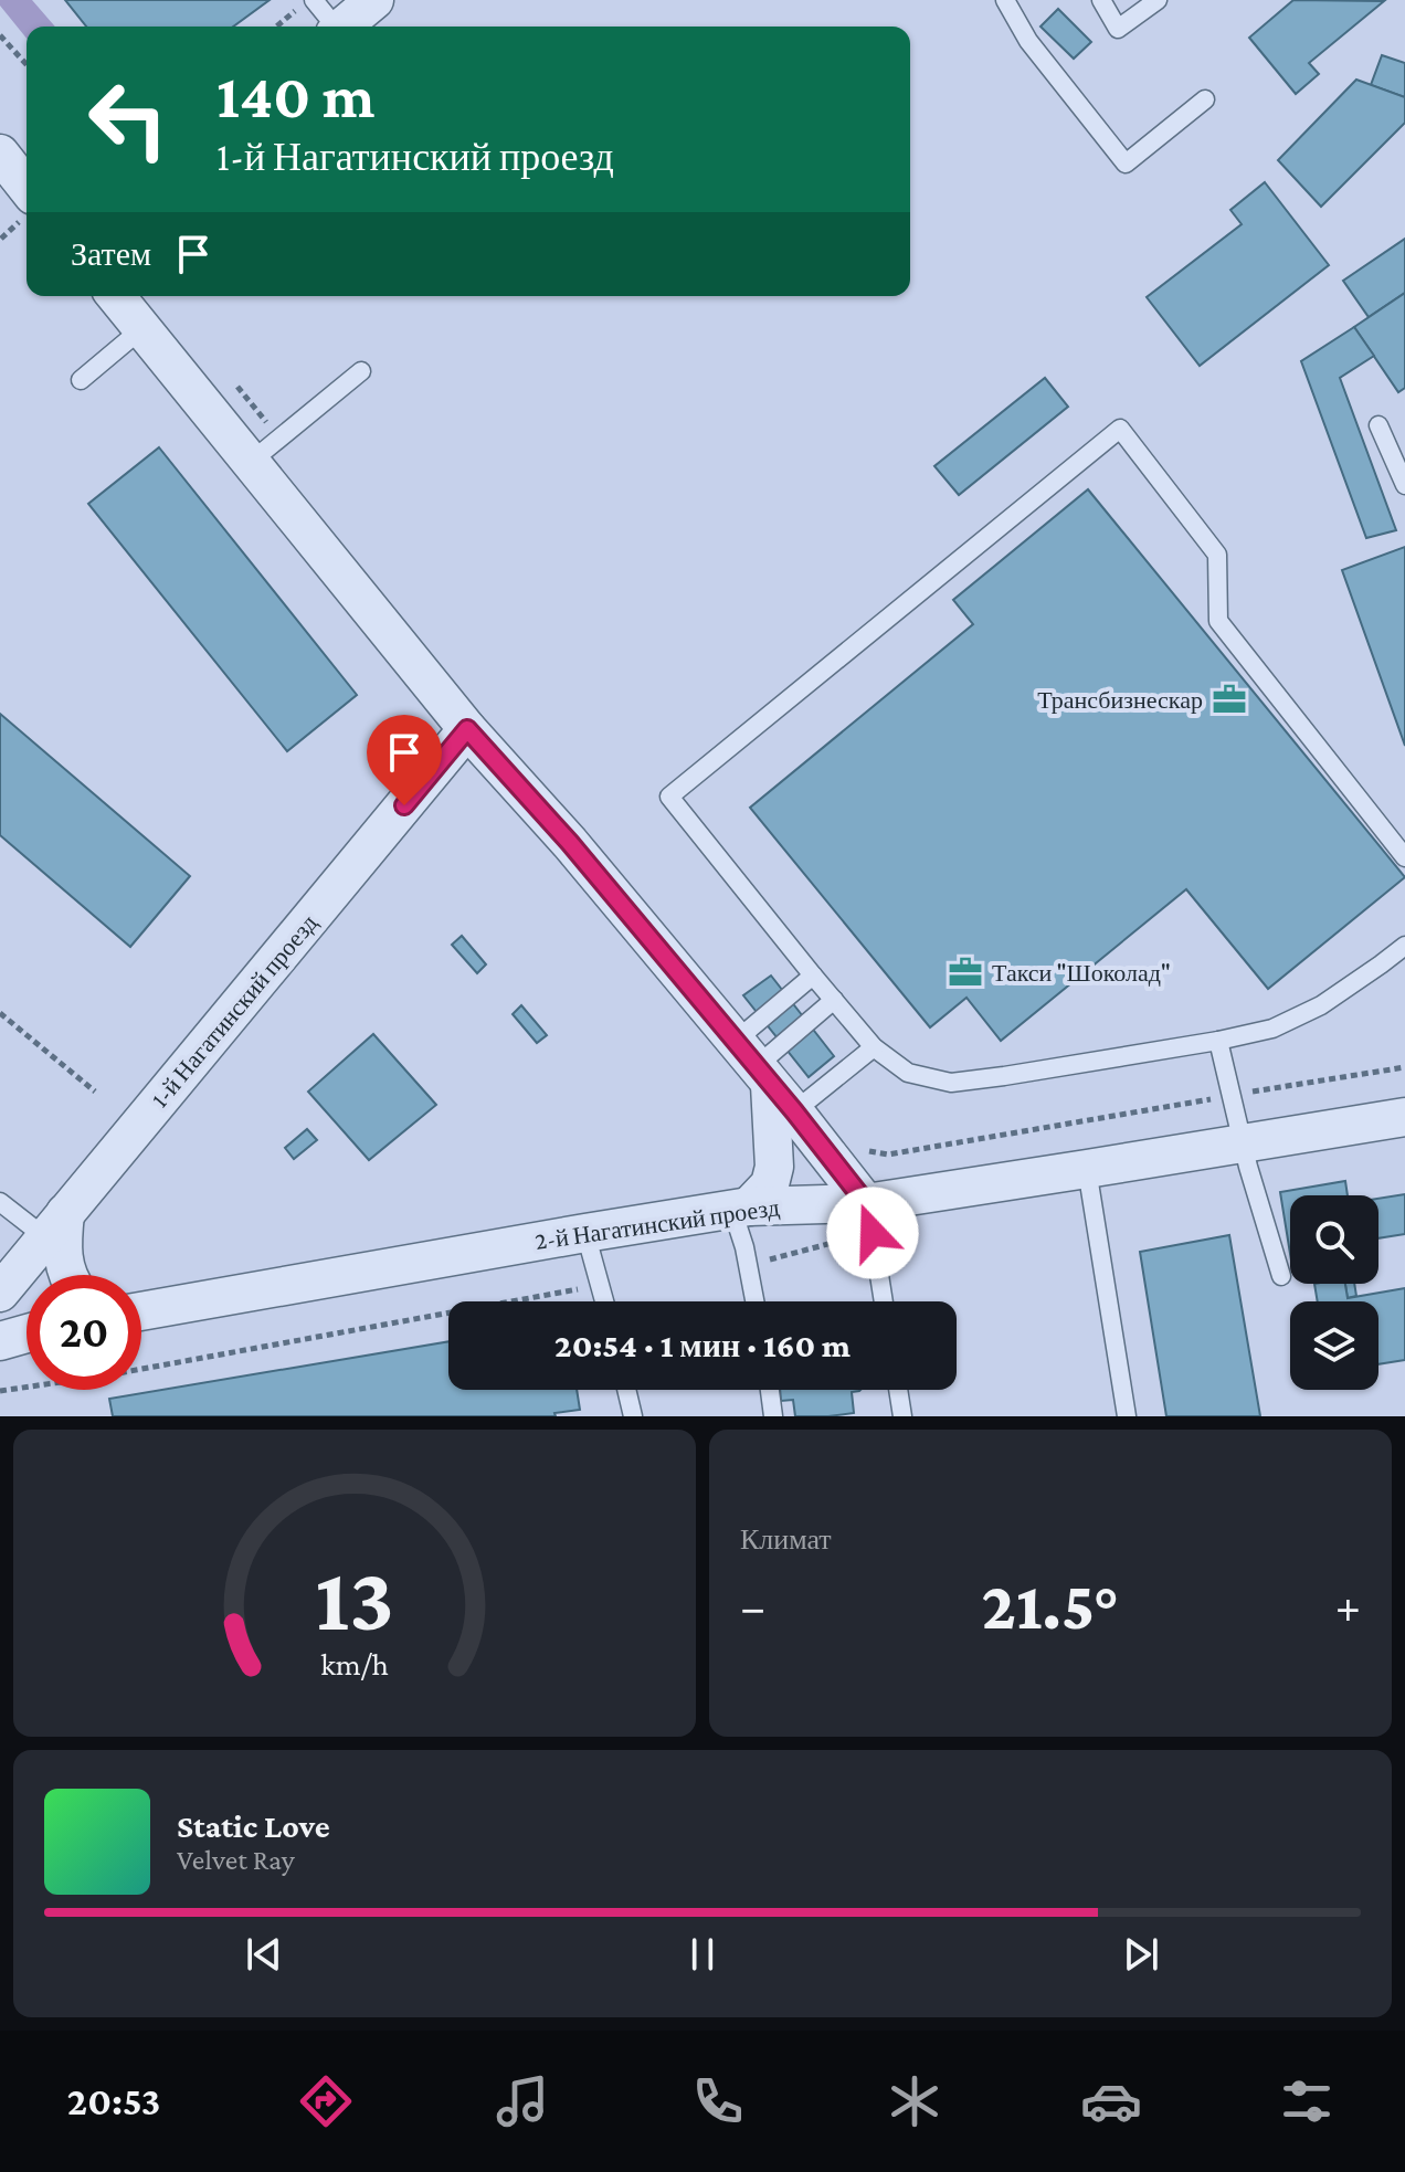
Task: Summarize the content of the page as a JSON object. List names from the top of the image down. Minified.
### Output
{"streets":{"street":["1-й Нагатинский проезд","2-й Нагатинский проезд"]},"places":{"office":["Трансбизнескар","Такси \"Шоколад\""]},"page":{"turn":["140 m","1-й Нагатинский проезд"],"then":"Затем","limit":"20","trip":"20:54 · 1 мин · 160 m","tile":"Климат","heat":["−","21.5°","+"],"song":["Static Love","Velvet Ray"],"tabs":"20:53","gauge":["13","km/h"]}}
